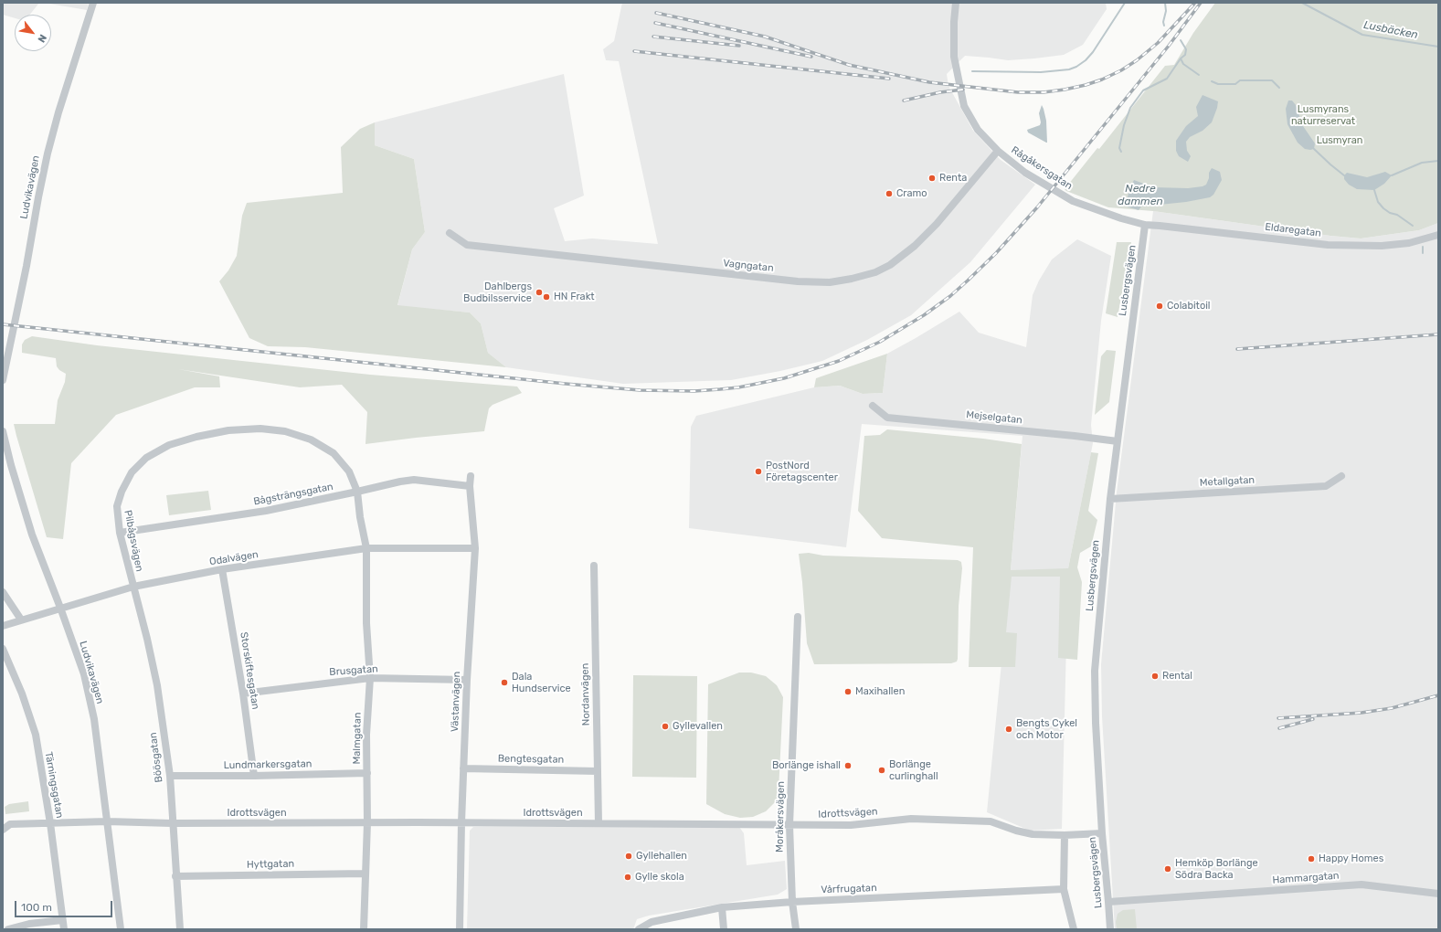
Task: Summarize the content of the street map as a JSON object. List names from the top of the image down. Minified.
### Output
{"streets":{"street":["Rågåkersgatan","Ludvikavägen","Eldaregatan","Vagngatan","Lusbergsvägen","Mejselgatan","Metallgatan","Bågsträngsgatan","Pilbågsvägen","Odalvägen","Storskiftesgatan","Brusgatan","Nordanvägen","Västanvägen","Malmgatan","Böösgatan","Bengtesgatan","Lundmarkersgatan","Tärningsgatan","Idrottsvägen","Moråkersvägen","Hyttgatan","Hammargatan","Vårfrugatan"]},"crossings":[["Rågåkersgatan","Eldaregatan"],["Rågåkersgatan","Vagngatan"],["Rågåkersgatan","Lusbergsvägen"],["Ludvikavägen","Odalvägen"],["Ludvikavägen","Idrottsvägen"],["Eldaregatan","Lusbergsvägen"],["Lusbergsvägen","Mejselgatan"],["Lusbergsvägen","Metallgatan"],["Lusbergsvägen","Idrottsvägen"],["Lusbergsvägen","Hammargatan"],["Bågsträngsgatan","Pilbågsvägen"],["Bågsträngsgatan","Västanvägen"],["Pilbågsvägen","Odalvägen"],["Pilbågsvägen","Malmgatan"],["Pilbågsvägen","Böösgatan"],["Odalvägen","Storskiftesgatan"],["Odalvägen","Västanvägen"],["Odalvägen","Malmgatan"],["Odalvägen","Böösgatan"],["Storskiftesgatan","Brusgatan"],["Storskiftesgatan","Lundmarkersgatan"],["Brusgatan","Västanvägen"],["Brusgatan","Malmgatan"],["Nordanvägen","Bengtesgatan"],["Nordanvägen","Idrottsvägen"],["Västanvägen","Bengtesgatan"],["Västanvägen","Idrottsvägen"],["Malmgatan","Lundmarkersgatan"],["Malmgatan","Idrottsvägen"],["Malmgatan","Hyttgatan"],["Böösgatan","Lundmarkersgatan"],["Böösgatan","Idrottsvägen"],["Böösgatan","Hyttgatan"],["Tärningsgatan","Idrottsvägen"],["Idrottsvägen","Moråkersvägen"],["Moråkersvägen","Vårfrugatan"]],"water":["Lusbäcken","Nedre dammen"],"parks":["Lusmyrans naturreservat","Lusmyran"],"places":["Renta","Cramo","Dahlbergs Budbilsservice","HN Frakt","Colabitoil","PostNord Företagscenter","Rental","Dala Hundservice","Maxihallen","Gyllevallen","Bengts Cykel och Motor","Borlänge ishall","Borlänge curlinghall","Gyllehallen","Happy Homes","Hemköp Borlänge Södra Backa","Gylle skola"],"scale_bar":"100 m","north":"bottom right"}
